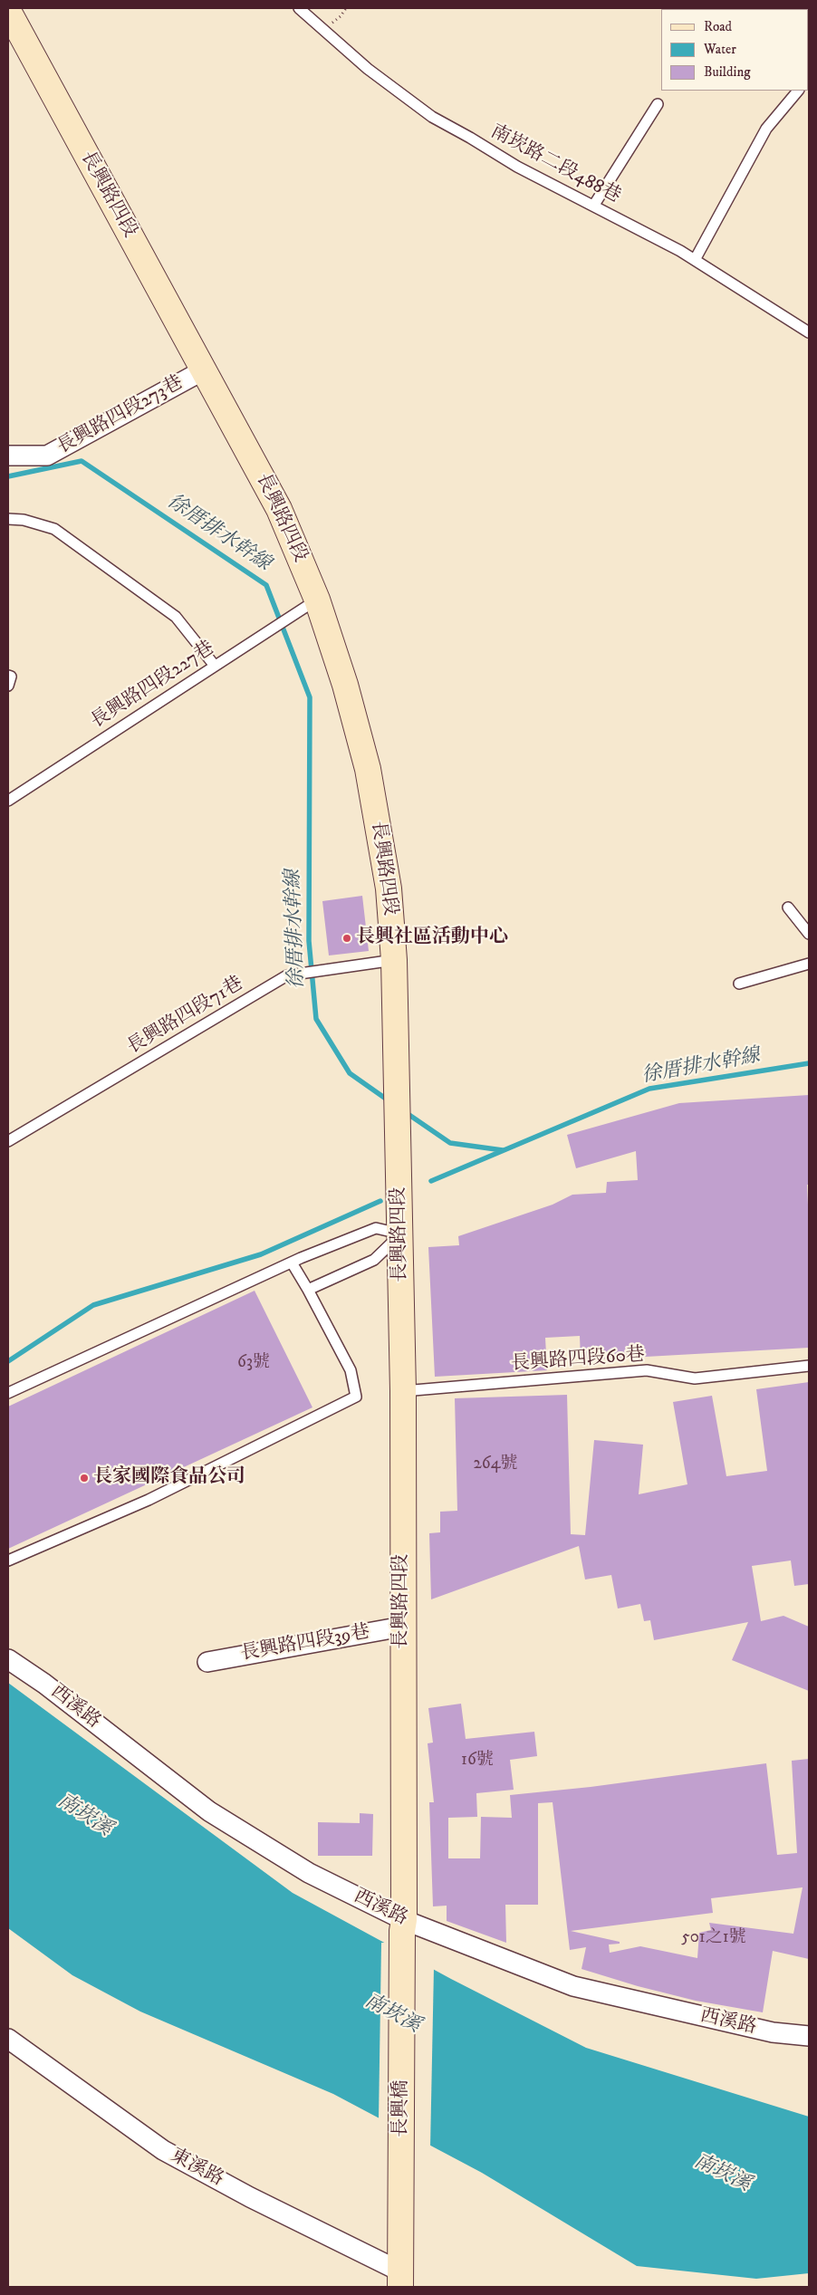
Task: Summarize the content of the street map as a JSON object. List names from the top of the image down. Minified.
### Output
{"streets":{"street":["長興路四段","長興路四段273巷","長興路四段39巷","西溪路","長興橋","東溪路"],"lane":["南崁路二段488巷","長興路四段227巷","長興路四段71巷","長興路四段60巷"]},"crossings":[["長興路四段","長興路四段273巷"],["長興路四段","長興路四段227巷"],["長興路四段","長興路四段71巷"],["長興路四段","長興路四段60巷"],["長興路四段","長興路四段39巷"],["長興路四段","西溪路"],["長興路四段","長興橋"],["長興橋","東溪路"]],"water":["徐厝排水幹線","南崁溪"],"places":["長興社區活動中心","長家國際食品公司"],"house_numbers":["63號","264號","16號","501之1號"],"legend":["Road","Water","Building"]}
